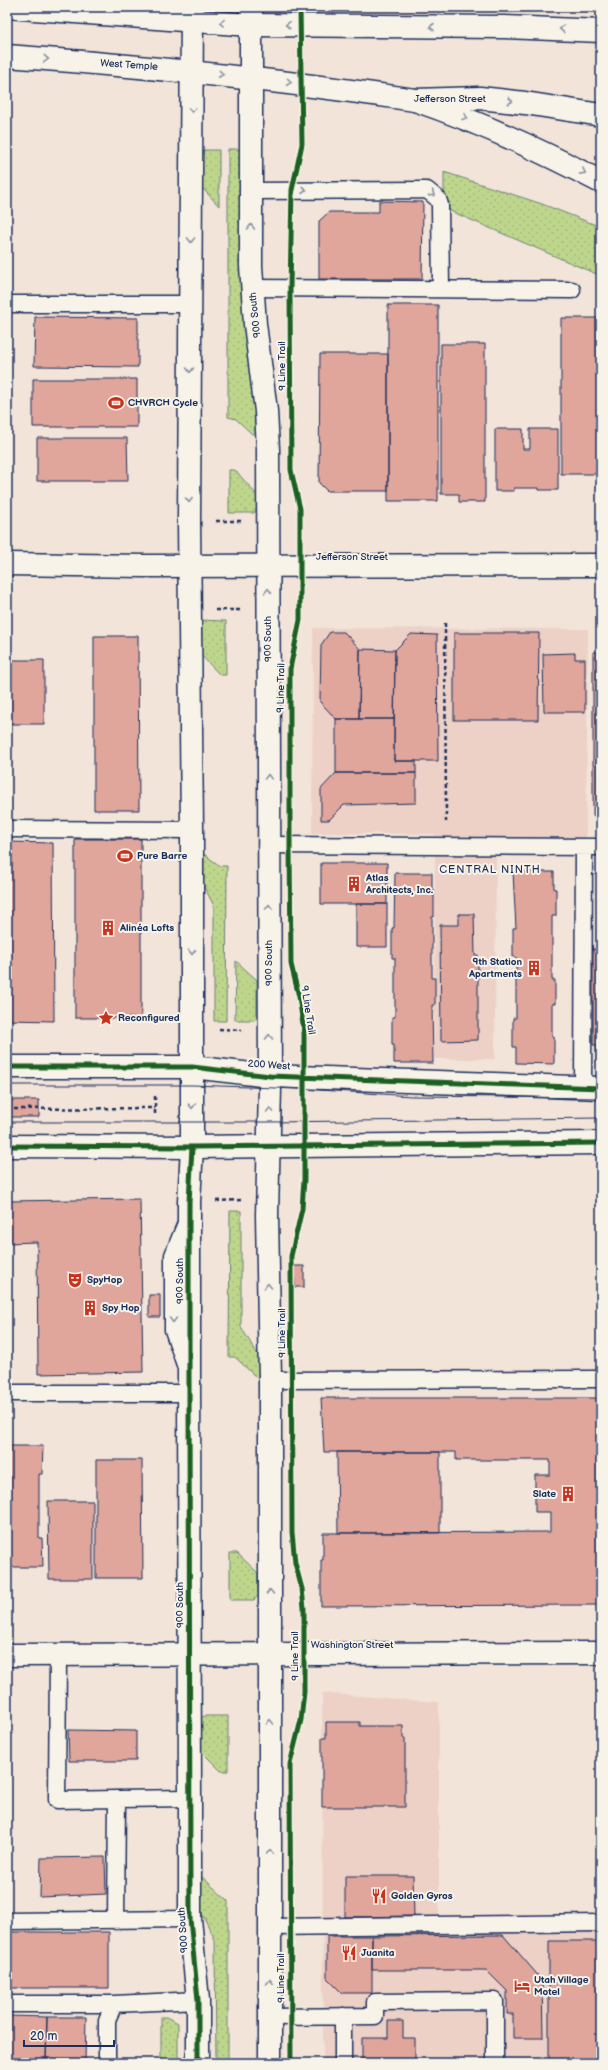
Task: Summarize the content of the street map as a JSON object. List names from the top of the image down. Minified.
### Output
{"streets":{"main road":["West Temple","Jefferson Street","900 South","200 West","Washington Street"],"cycle path":["9 Line Trail"]},"crossings":[["West Temple","Jefferson Street"],["West Temple","900 South"],["Jefferson Street","900 South"],["900 South","200 West"],["900 South","Washington Street"]],"districts":["CENTRAL NINTH"],"places":{"sports":["CHVRCH Cycle","Pure Barre"],"building":["Atlas Architects, Inc.","Alinéa Lofts","9th Station Apartments","Spy Hop","Slate"],"place":["Reconfigured"],"theatre":["SpyHop"],"restaurant":["Golden Gyros","Juanita"],"hotel":["Utah Village Motel"]},"scale_bar":"20 m"}
